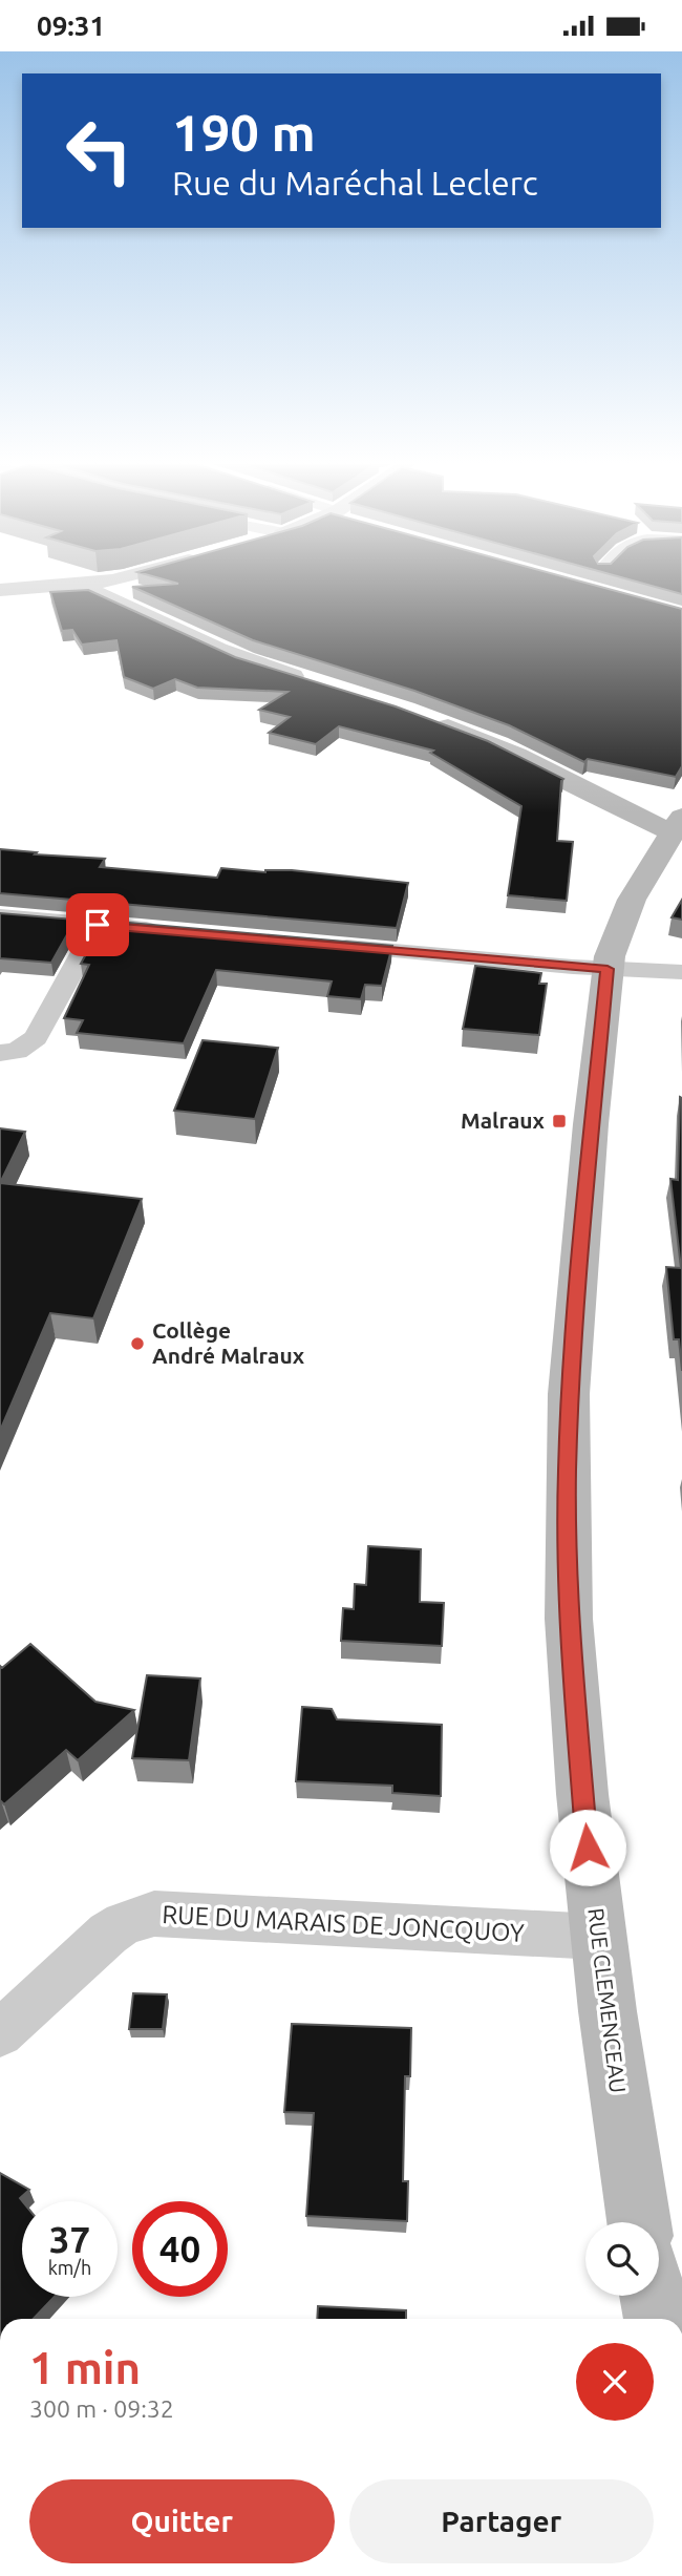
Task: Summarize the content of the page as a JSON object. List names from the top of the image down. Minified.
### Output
{"streets":{"street":["RUE DU MARAIS DE JONCQUOY","RUE CLEMENCEAU"]},"crossings":[["RUE DU MARAIS DE JONCQUOY","RUE CLEMENCEAU"]],"places":{"transit":["Malraux"],"other":["Collège André Malraux"]},"page":{"status":"09:31","turn":["190 m","Rue du Maréchal Leclerc"],"speed":"37 km/h","limit":"40","heading":["1 min","300 m · 09:32"],"buttons":["Quitter","Partager"]}}
